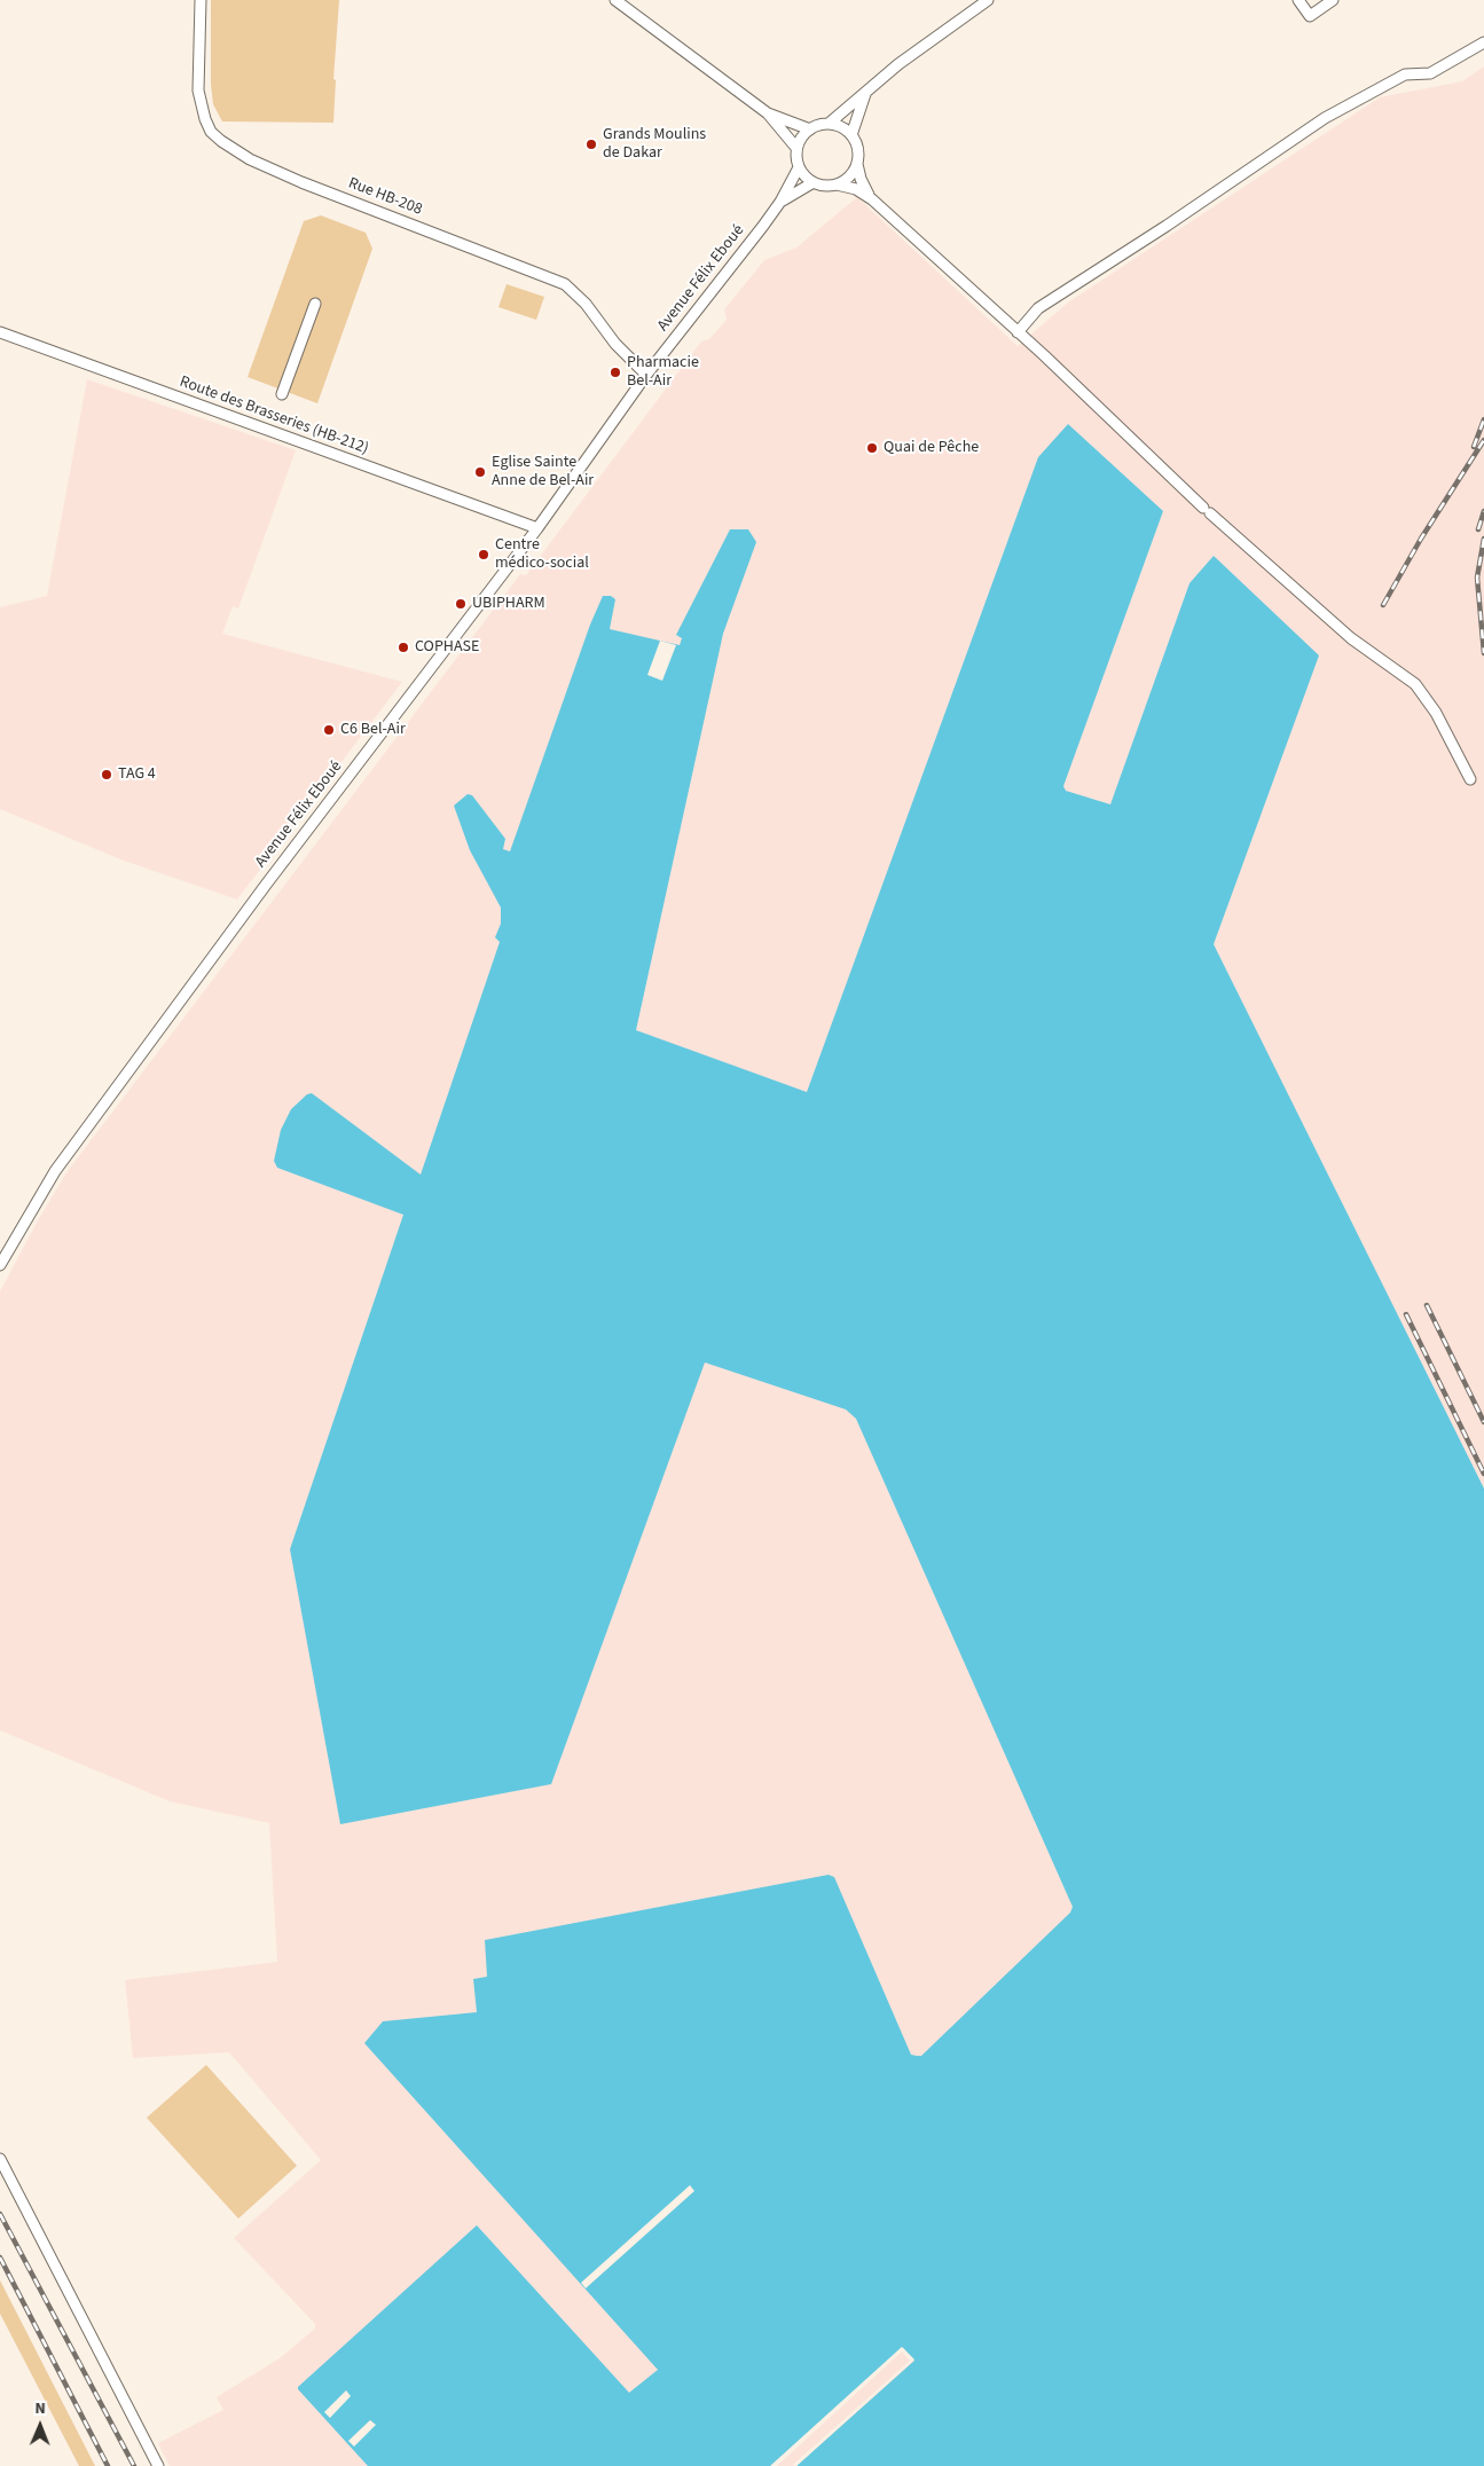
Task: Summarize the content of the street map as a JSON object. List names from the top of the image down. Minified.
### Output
{"streets":{"street":["Rue HB-208","Avenue Félix Eboué","Route des Brasseries (HB-212)"]},"crossings":[["Rue HB-208","Avenue Félix Eboué"],["Avenue Félix Eboué","Route des Brasseries (HB-212)"]],"places":["Grands Moulins de Dakar","Pharmacie Bel-Air","Quai de Pêche","Eglise Sainte Anne de Bel-Air","Centre médico-social","UBIPHARM","COPHASE","C6 Bel-Air","TAG 4"],"north":"top"}
